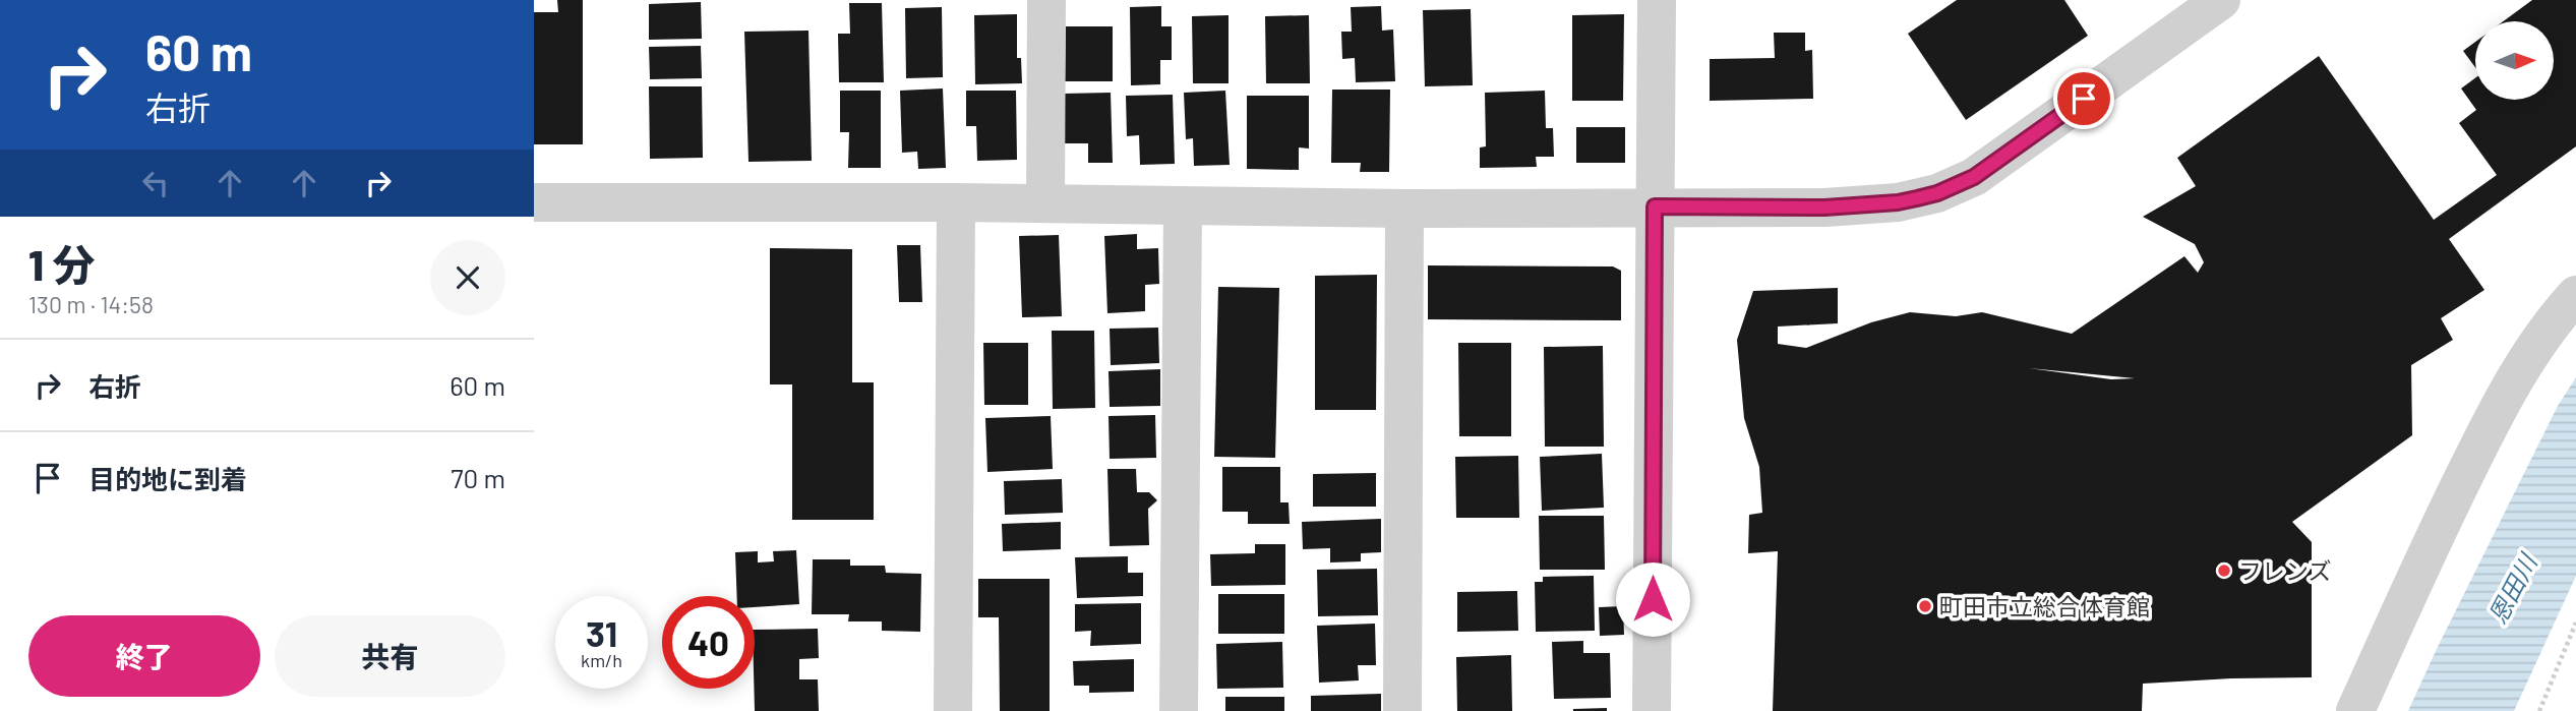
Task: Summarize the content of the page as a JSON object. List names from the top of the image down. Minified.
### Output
{"water":["恩田川"],"places":["フレンズ","町田市立総合体育館"],"north":"right","page":{"turn":["60 m","右折"],"heading":["1 分","130 m · 14:58"],"list":[{"name":"右折","value":"60 m"},{"name":"目的地に到着","value":"70 m"}],"speed":"31 km/h","limit":"40","buttons":["終了","共有"]}}
